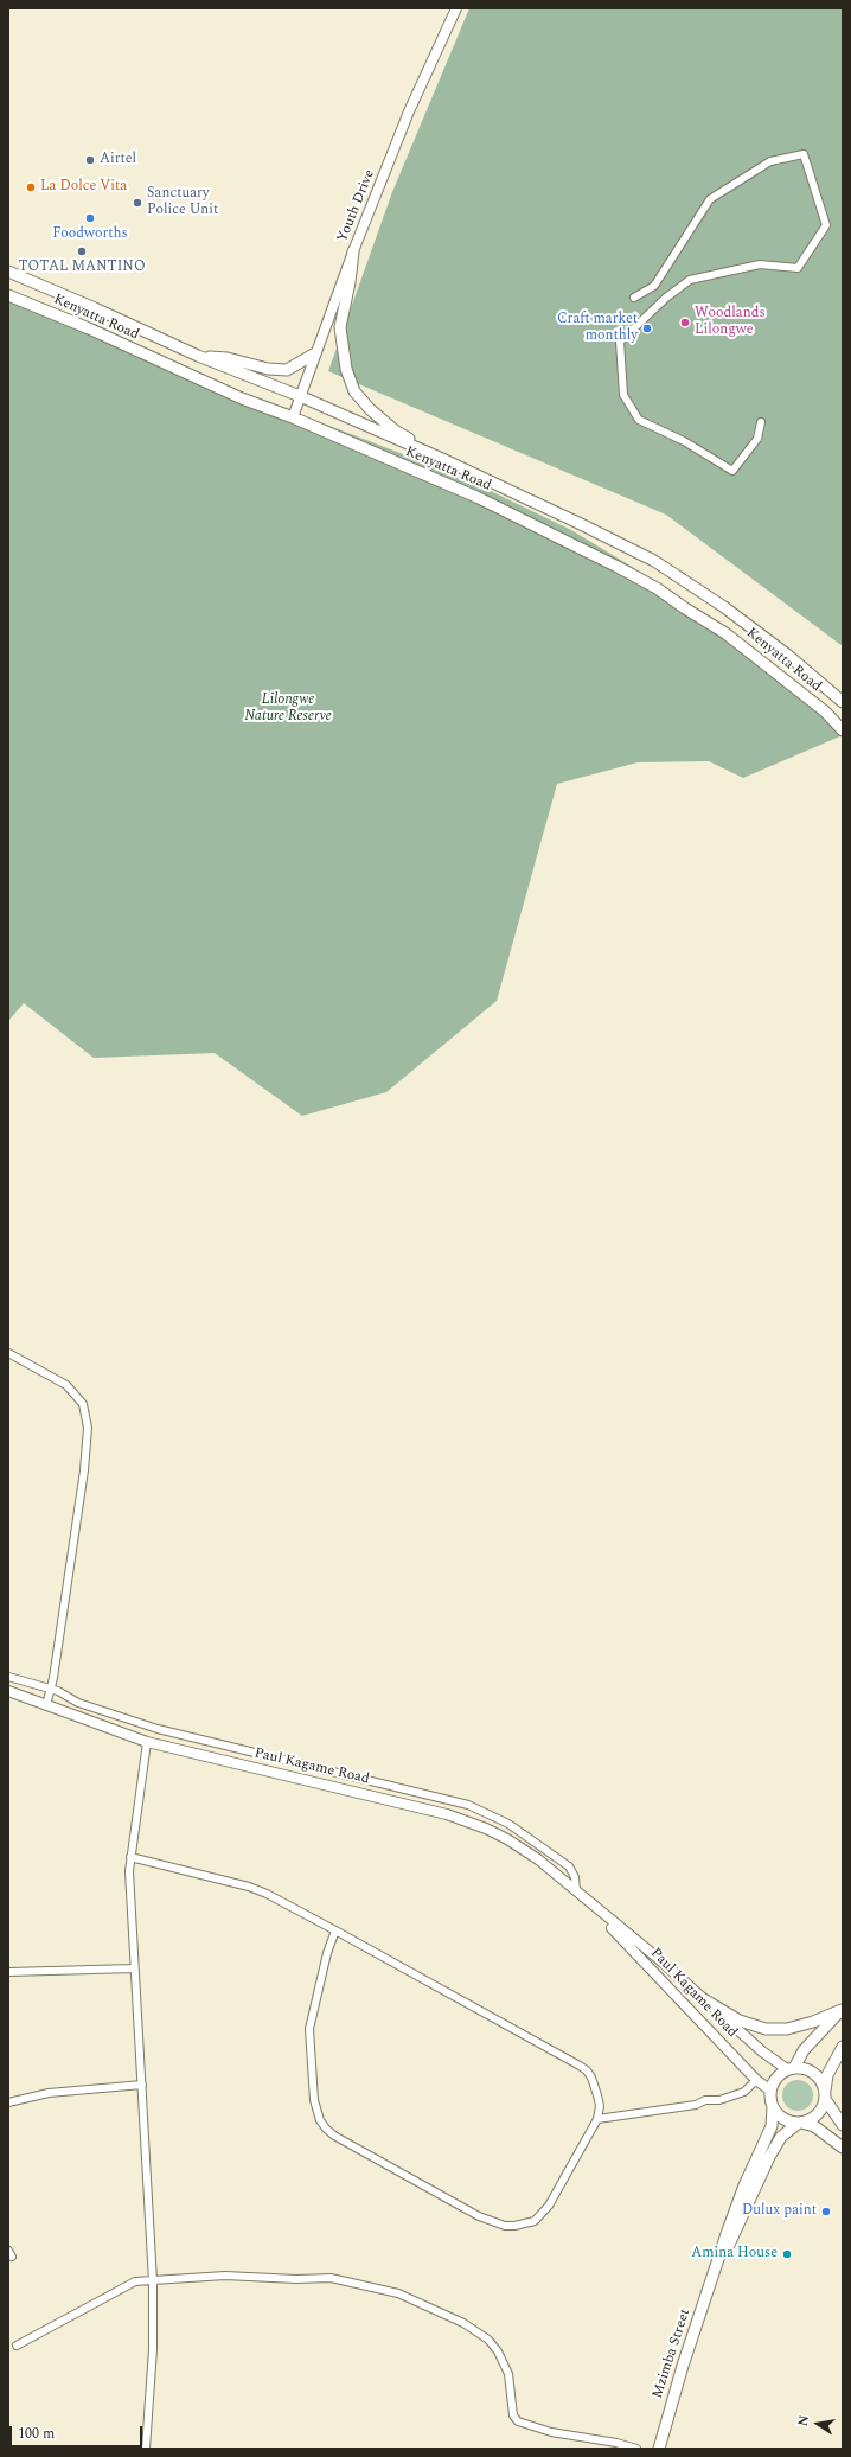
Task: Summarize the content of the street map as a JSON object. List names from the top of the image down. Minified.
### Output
{"streets":{"main road":["Kenyatta Road","Mzimba Street"],"street":["Youth Drive","Paul Kagame Road"]},"crossings":[["Youth Drive","Kenyatta Road"]],"parks":["Lilongwe Nature Reserve"],"places":["Airtel","La Dolce Vita","Sanctuary Police Unit","Foodworths","TOTAL MANTINO","Woodlands Lilongwe","Craft market monthly","Dulux paint","Amina House"],"scale_bar":"100 m","north":"left"}
